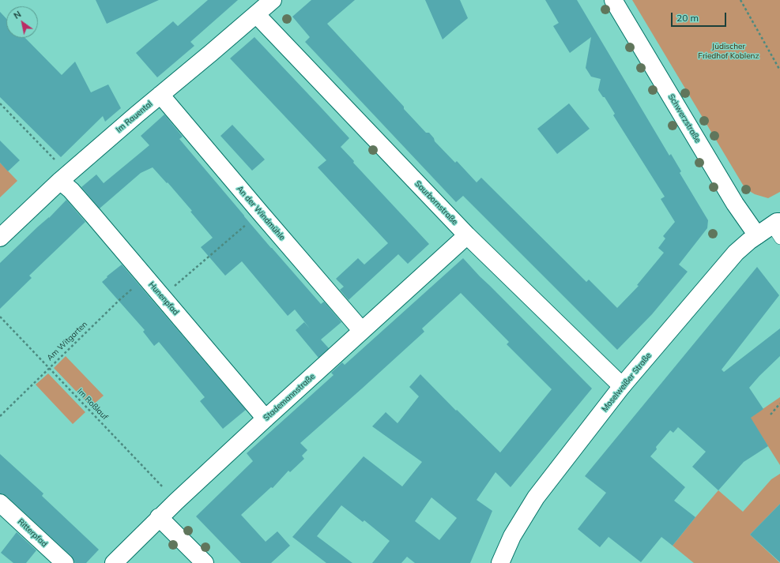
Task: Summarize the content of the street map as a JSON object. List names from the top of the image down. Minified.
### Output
{"streets":{"street":["Im Rauental","Schwerzstraße","Saurbornstraße","An der Windmühle","Hunenpfad","Moselweißer Straße","Stademannstraße","Ritterpfad"],"path":["Am Witgarten","Im Roßlauf"]},"crossings":[["Im Rauental","Saurbornstraße"],["Im Rauental","An der Windmühle"],["Im Rauental","Hunenpfad"],["Schwerzstraße","Moselweißer Straße"],["Saurbornstraße","Moselweißer Straße"],["Saurbornstraße","Stademannstraße"],["An der Windmühle","Stademannstraße"],["Hunenpfad","Am Witgarten"],["Hunenpfad","Stademannstraße"],["Am Witgarten","Im Roßlauf"],["Stademannstraße","Im Roßlauf"]],"parks":["Jüdischer Friedhof Koblenz"],"scale_bar":"20 m","north":"top left"}
